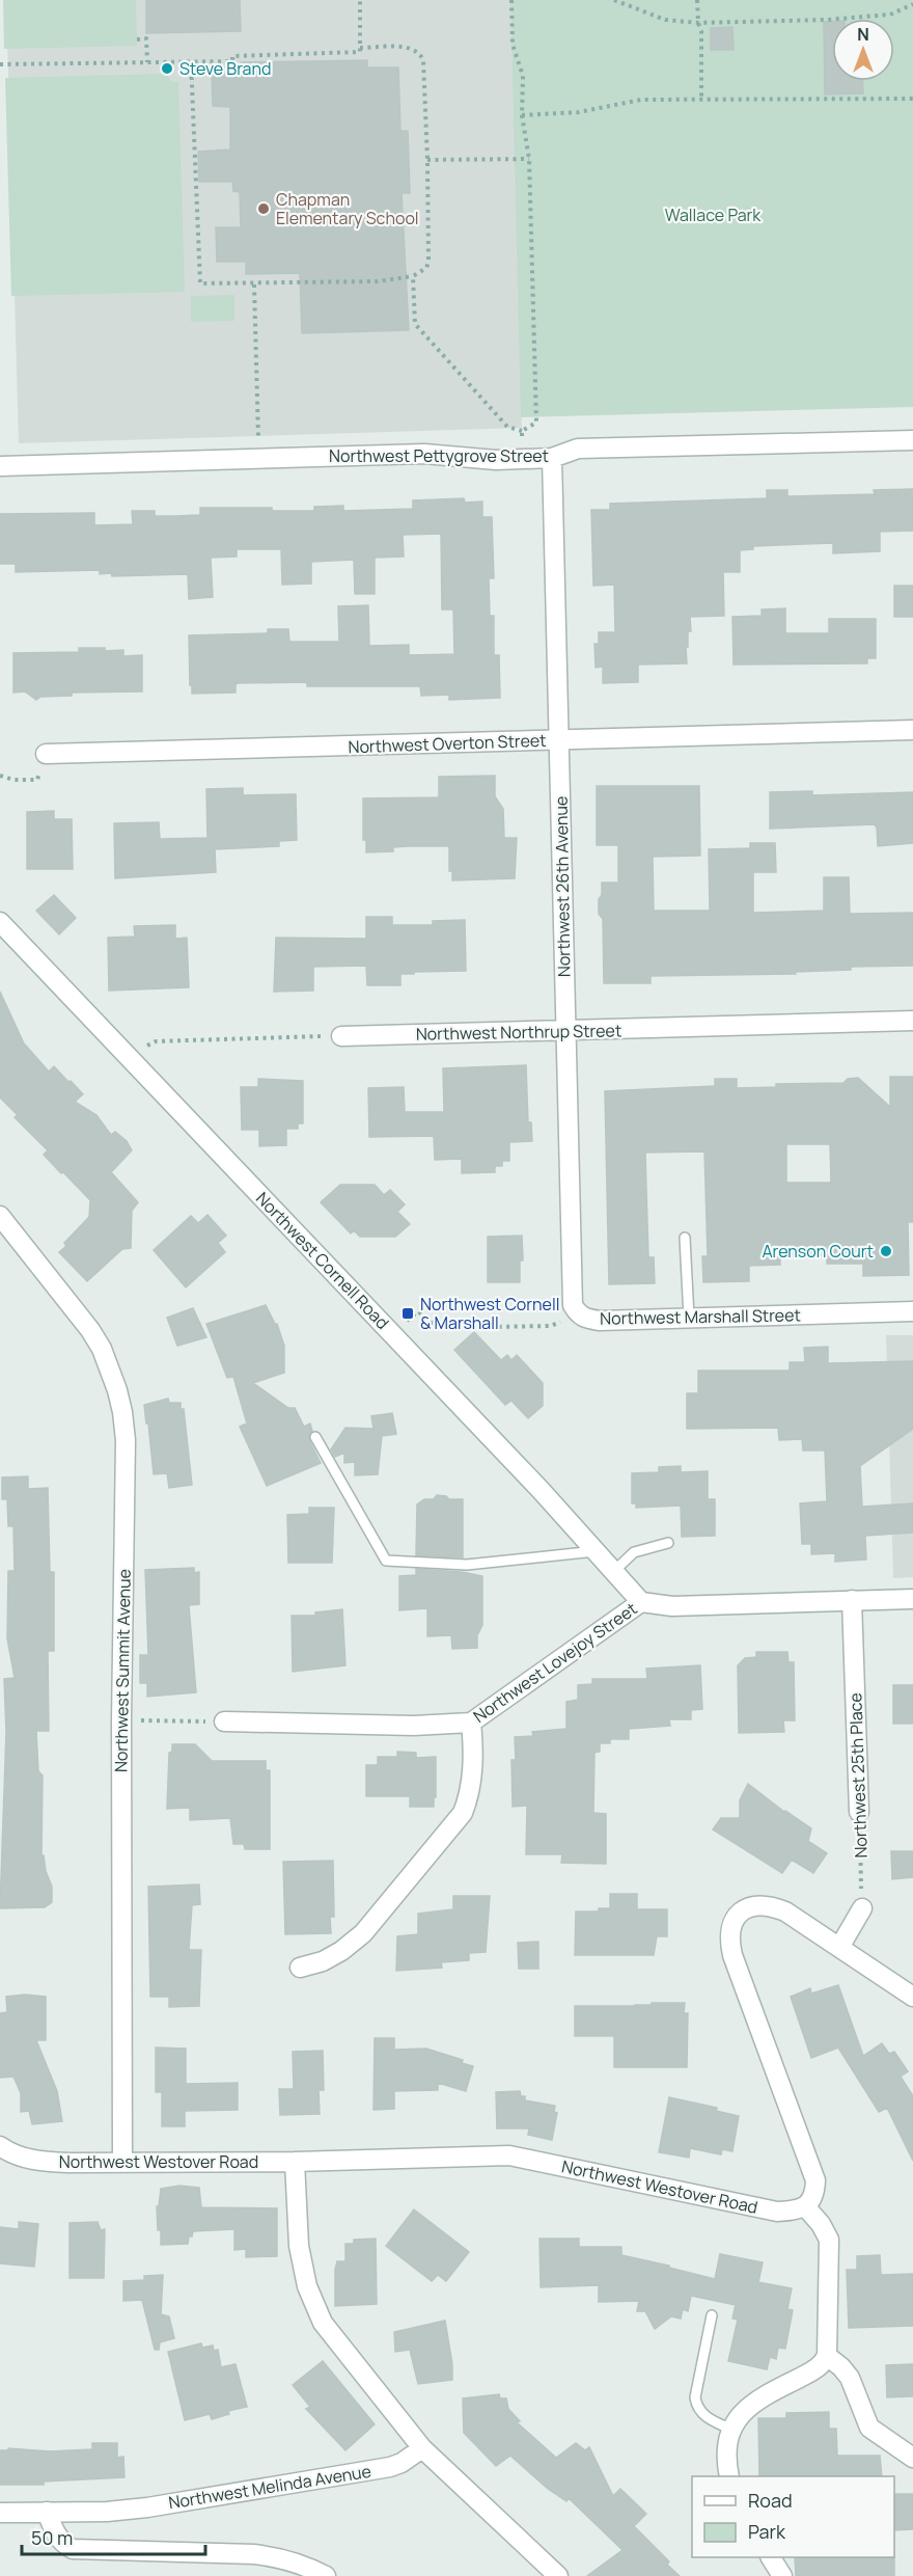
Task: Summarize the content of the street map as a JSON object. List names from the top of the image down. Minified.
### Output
{"streets":{"street":["Northwest Pettygrove Street","Northwest Overton Street","Northwest 26th Avenue","Northwest Northrup Street","Northwest Cornell Road","Northwest Marshall Street","Northwest Lovejoy Street","Northwest Summit Avenue","Northwest 25th Place","Northwest Westover Road","Northwest Melinda Avenue"]},"crossings":[["Northwest Pettygrove Street","Northwest 26th Avenue"],["Northwest Overton Street","Northwest 26th Avenue"],["Northwest 26th Avenue","Northwest Northrup Street"],["Northwest 26th Avenue","Northwest Marshall Street"],["Northwest Cornell Road","Northwest Marshall Street"],["Northwest Cornell Road","Northwest Lovejoy Street"],["Northwest Lovejoy Street","Northwest 25th Place"],["Northwest Summit Avenue","Northwest Westover Road"]],"parks":["Wallace Park"],"places":{"other":["Steve Brand","Chapman Elementary School","Arenson Court"],"transit":["Northwest Cornell & Marshall"]},"legend":["Road","Park"],"scale_bar":"50 m","north":"top"}
